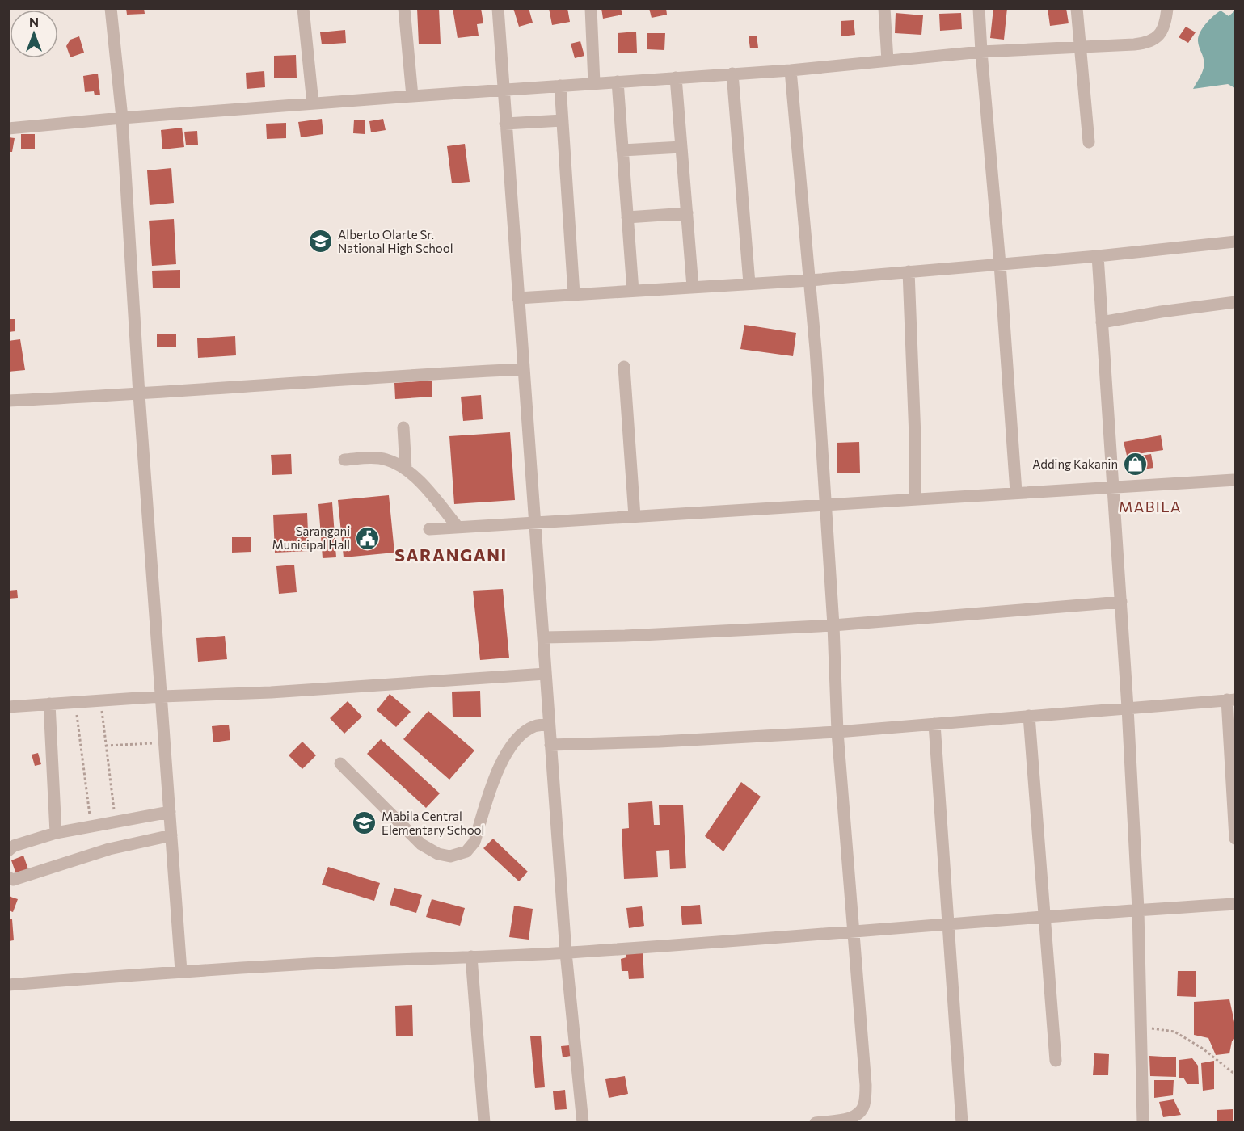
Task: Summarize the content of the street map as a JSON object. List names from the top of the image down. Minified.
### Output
{"districts":["MABILA","SARANGANI"],"places":{"school or university":["Alberto Olarte Sr. National High School","Mabila Central Elementary School"],"shop":["Adding Kakanin"],"public building":["Sarangani Municipal Hall"]},"north":"top"}
